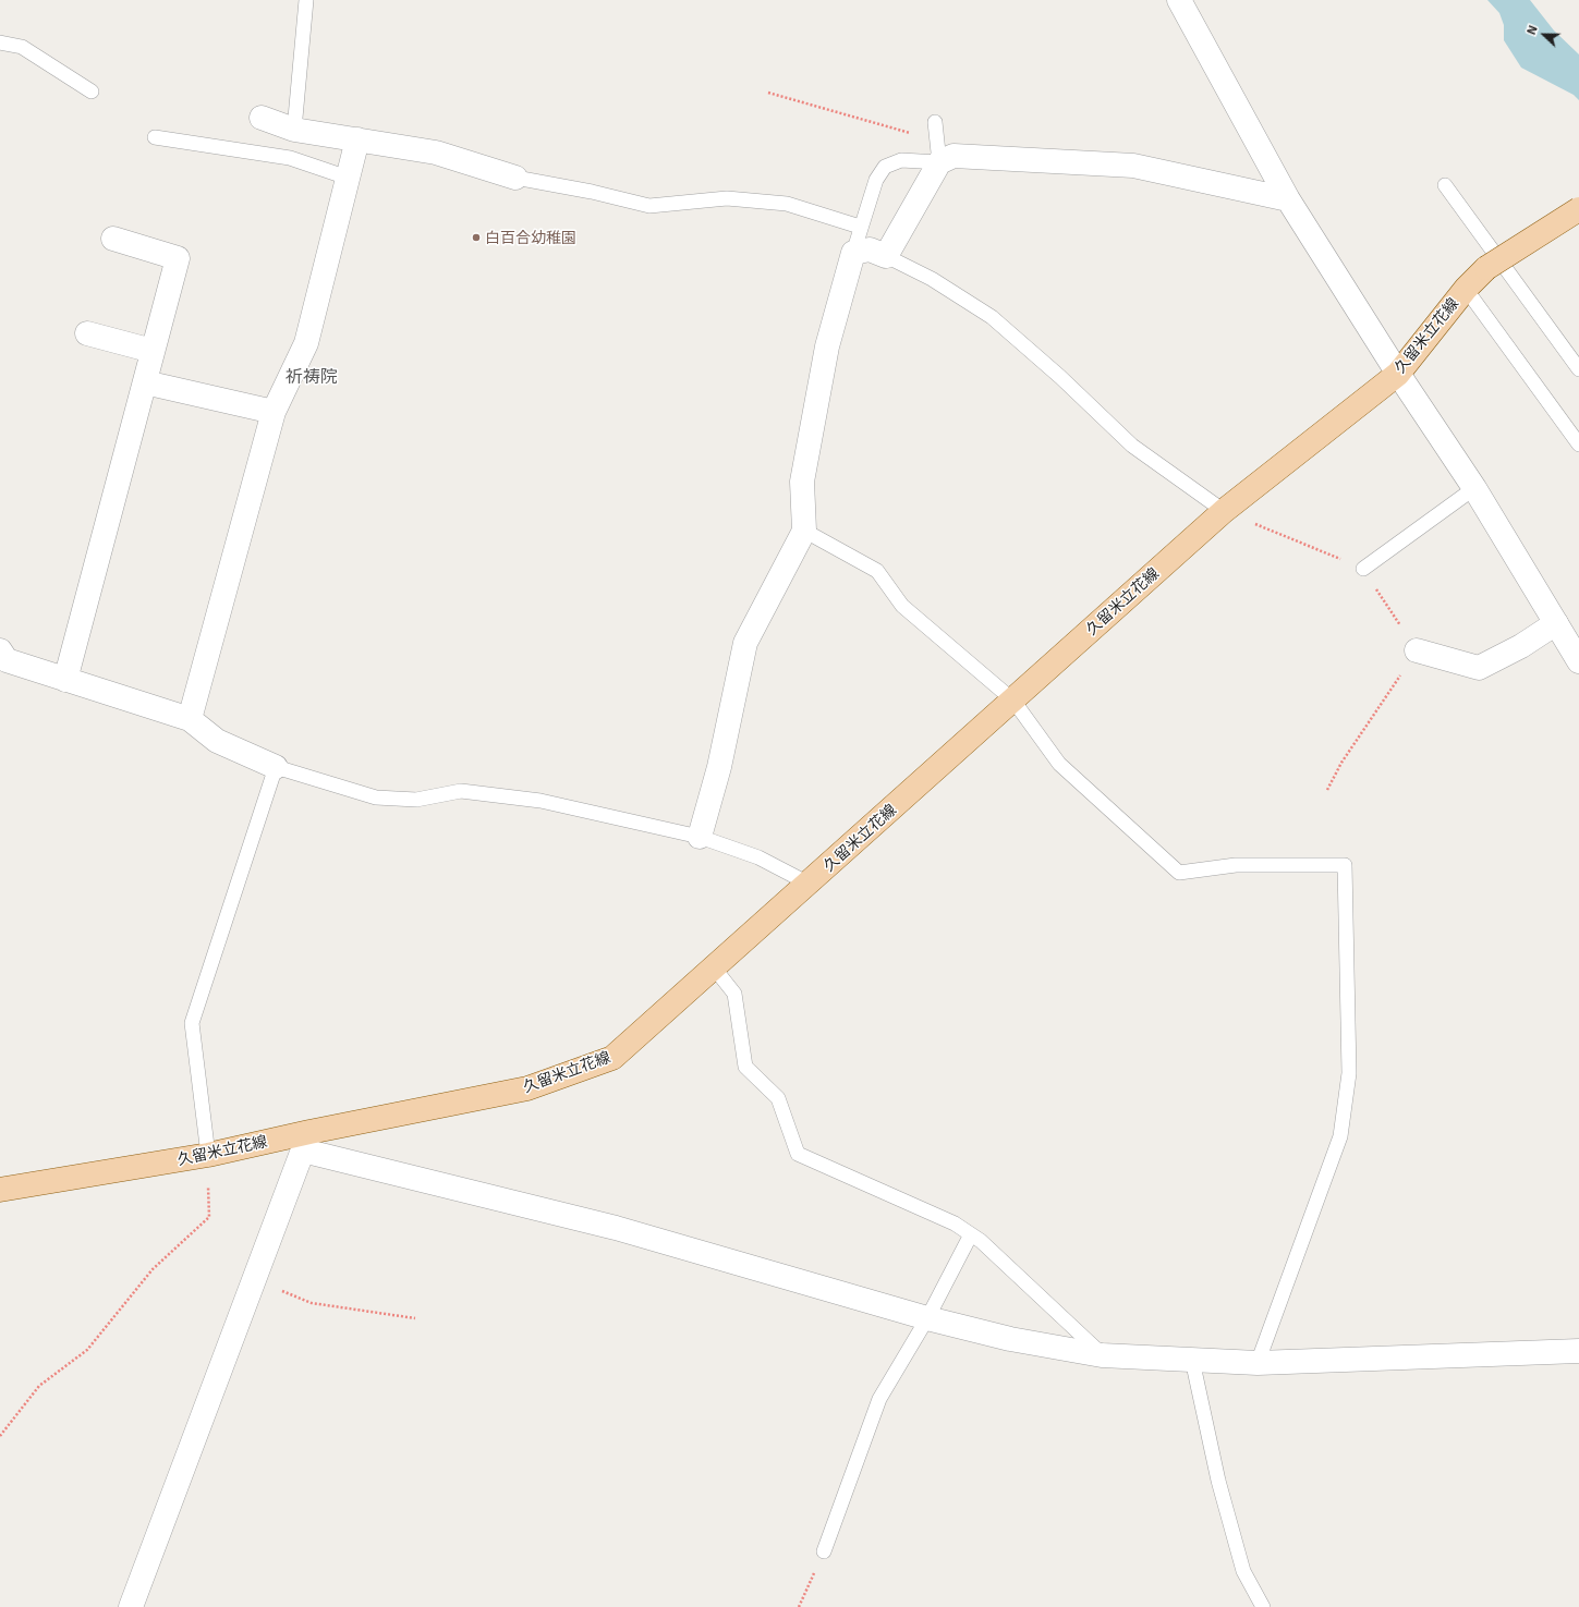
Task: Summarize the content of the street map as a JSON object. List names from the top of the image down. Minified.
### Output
{"streets":{"main road":["久留米立花線"]},"districts":["祈祷院"],"places":["白百合幼稚園"],"north":"left"}
